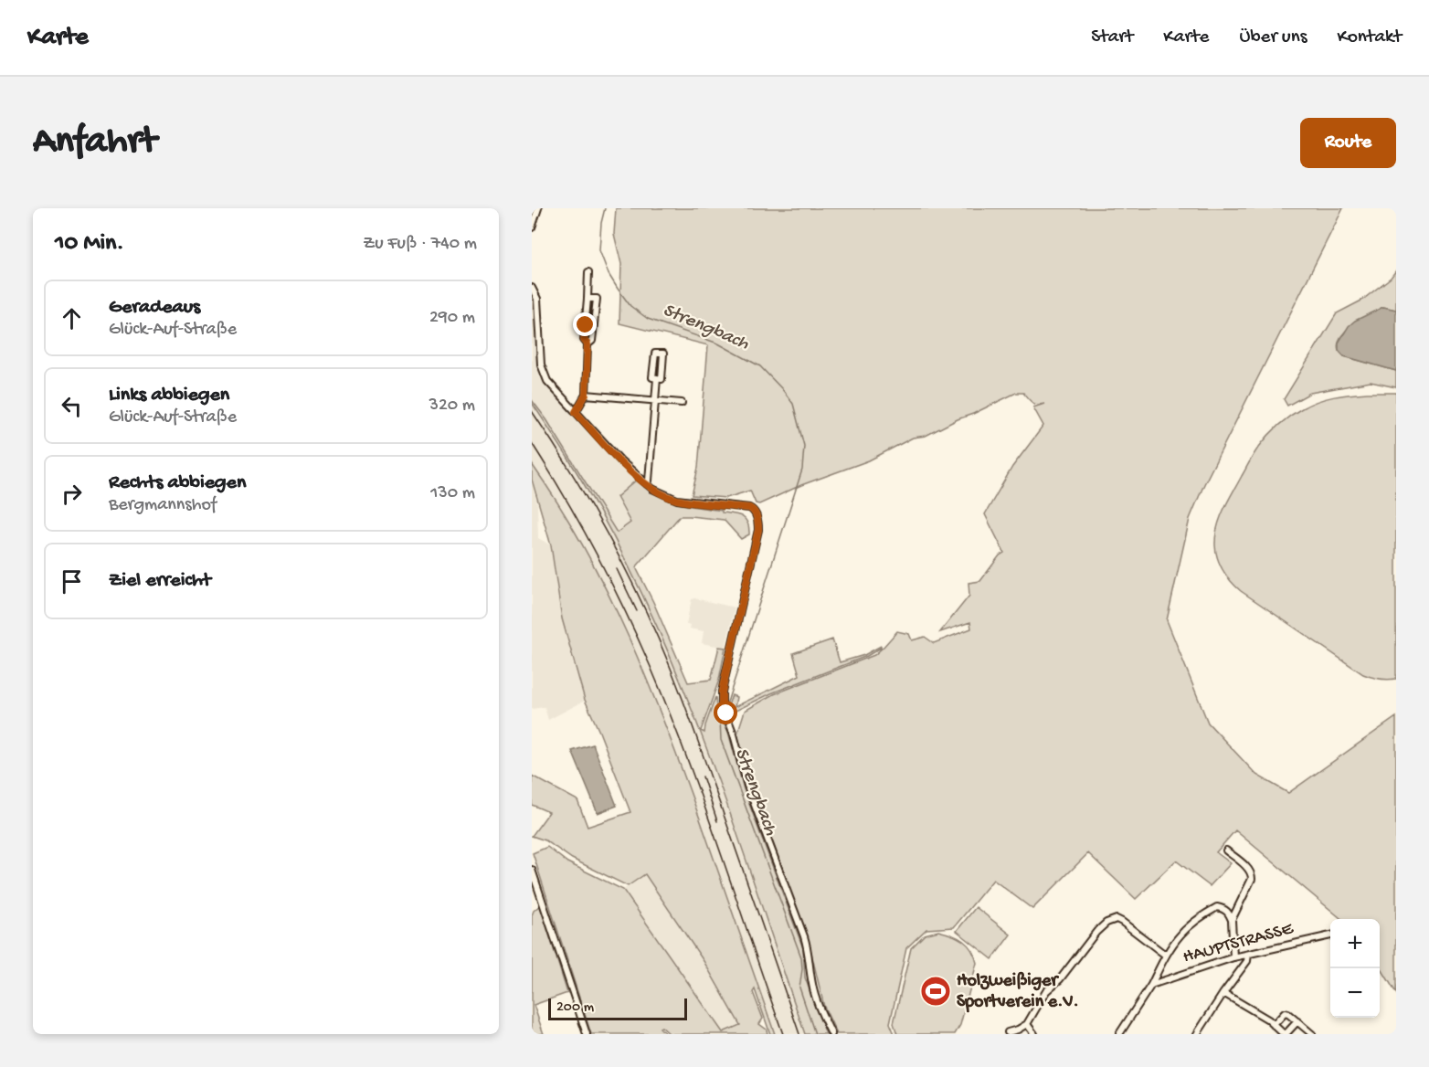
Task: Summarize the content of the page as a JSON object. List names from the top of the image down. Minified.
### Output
{"streets":{"street":["HAUPTSTRASSE"]},"water":["Strengbach"],"places":{"sports":["Holzweißiger Sportverein e.V."]},"scale_bar":"200 m","page":{"header":"Karte","nav":["Start","Karte","Über uns","Kontakt"],"buttons":"Route","title":"Anfahrt","heading":["10 Min.","Zu Fuß · 740 m"],"list":[["Geradeaus","Glück-Auf-Straße","290 m"],["Links abbiegen","Glück-Auf-Straße","320 m"],["Rechts abbiegen","Bergmannshof","130 m"],"Ziel erreicht"],"map_buttons":["+","−"],"scale":"200 m"}}
